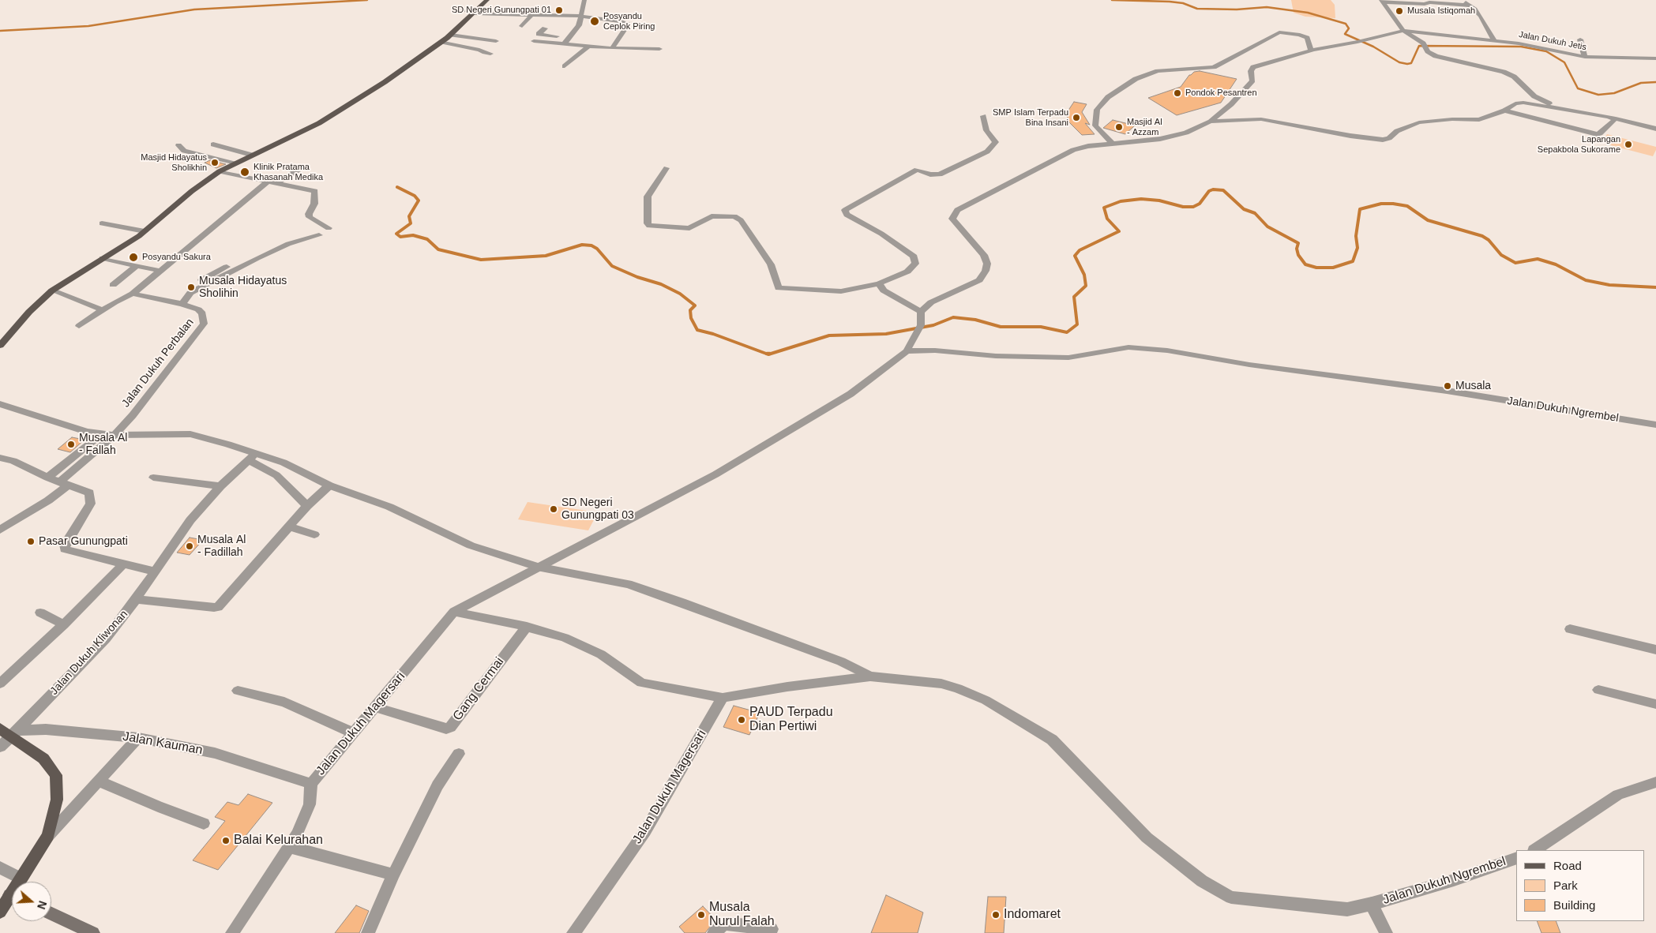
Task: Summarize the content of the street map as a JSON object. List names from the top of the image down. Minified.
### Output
{"streets":{"street":["Jalan Dukuh Jetis","Jalan Dukuh Perbalan","Jalan Dukuh Ngrembel","Jalan Dukuh Kliwonan","Gang Cermai","Jalan Dukuh Magersari","Jalan Kauman"]},"crossings":[["Jalan Dukuh Ngrembel","Jalan Dukuh Magersari"],["Jalan Dukuh Kliwonan","Jalan Kauman"],["Gang Cermai","Jalan Dukuh Magersari"],["Jalan Dukuh Magersari","Jalan Kauman"]],"places":["SD Negeri Gunungpati 01","Musala Istiqomah","Posyandu Ceplok Piring","Pondok Pesantren","SMP Islam Terpadu Bina Insani","Masjid Al - Azzam","Lapangan Sepakbola Sukorame","Masjid Hidayatus Sholikhin","Klinik Pratama Khasanah Medika","Posyandu Sakura","Musala Hidayatus Sholihin","Musala","Musala Al - Fallah","SD Negeri Gunungpati 03","Pasar Gunungpati","Musala Al - Fadillah","PAUD Terpadu Dian Pertiwi","Balai Kelurahan","Musala Nurul Falah","Indomaret"],"legend":["Road","Park","Building"],"north":"right"}
